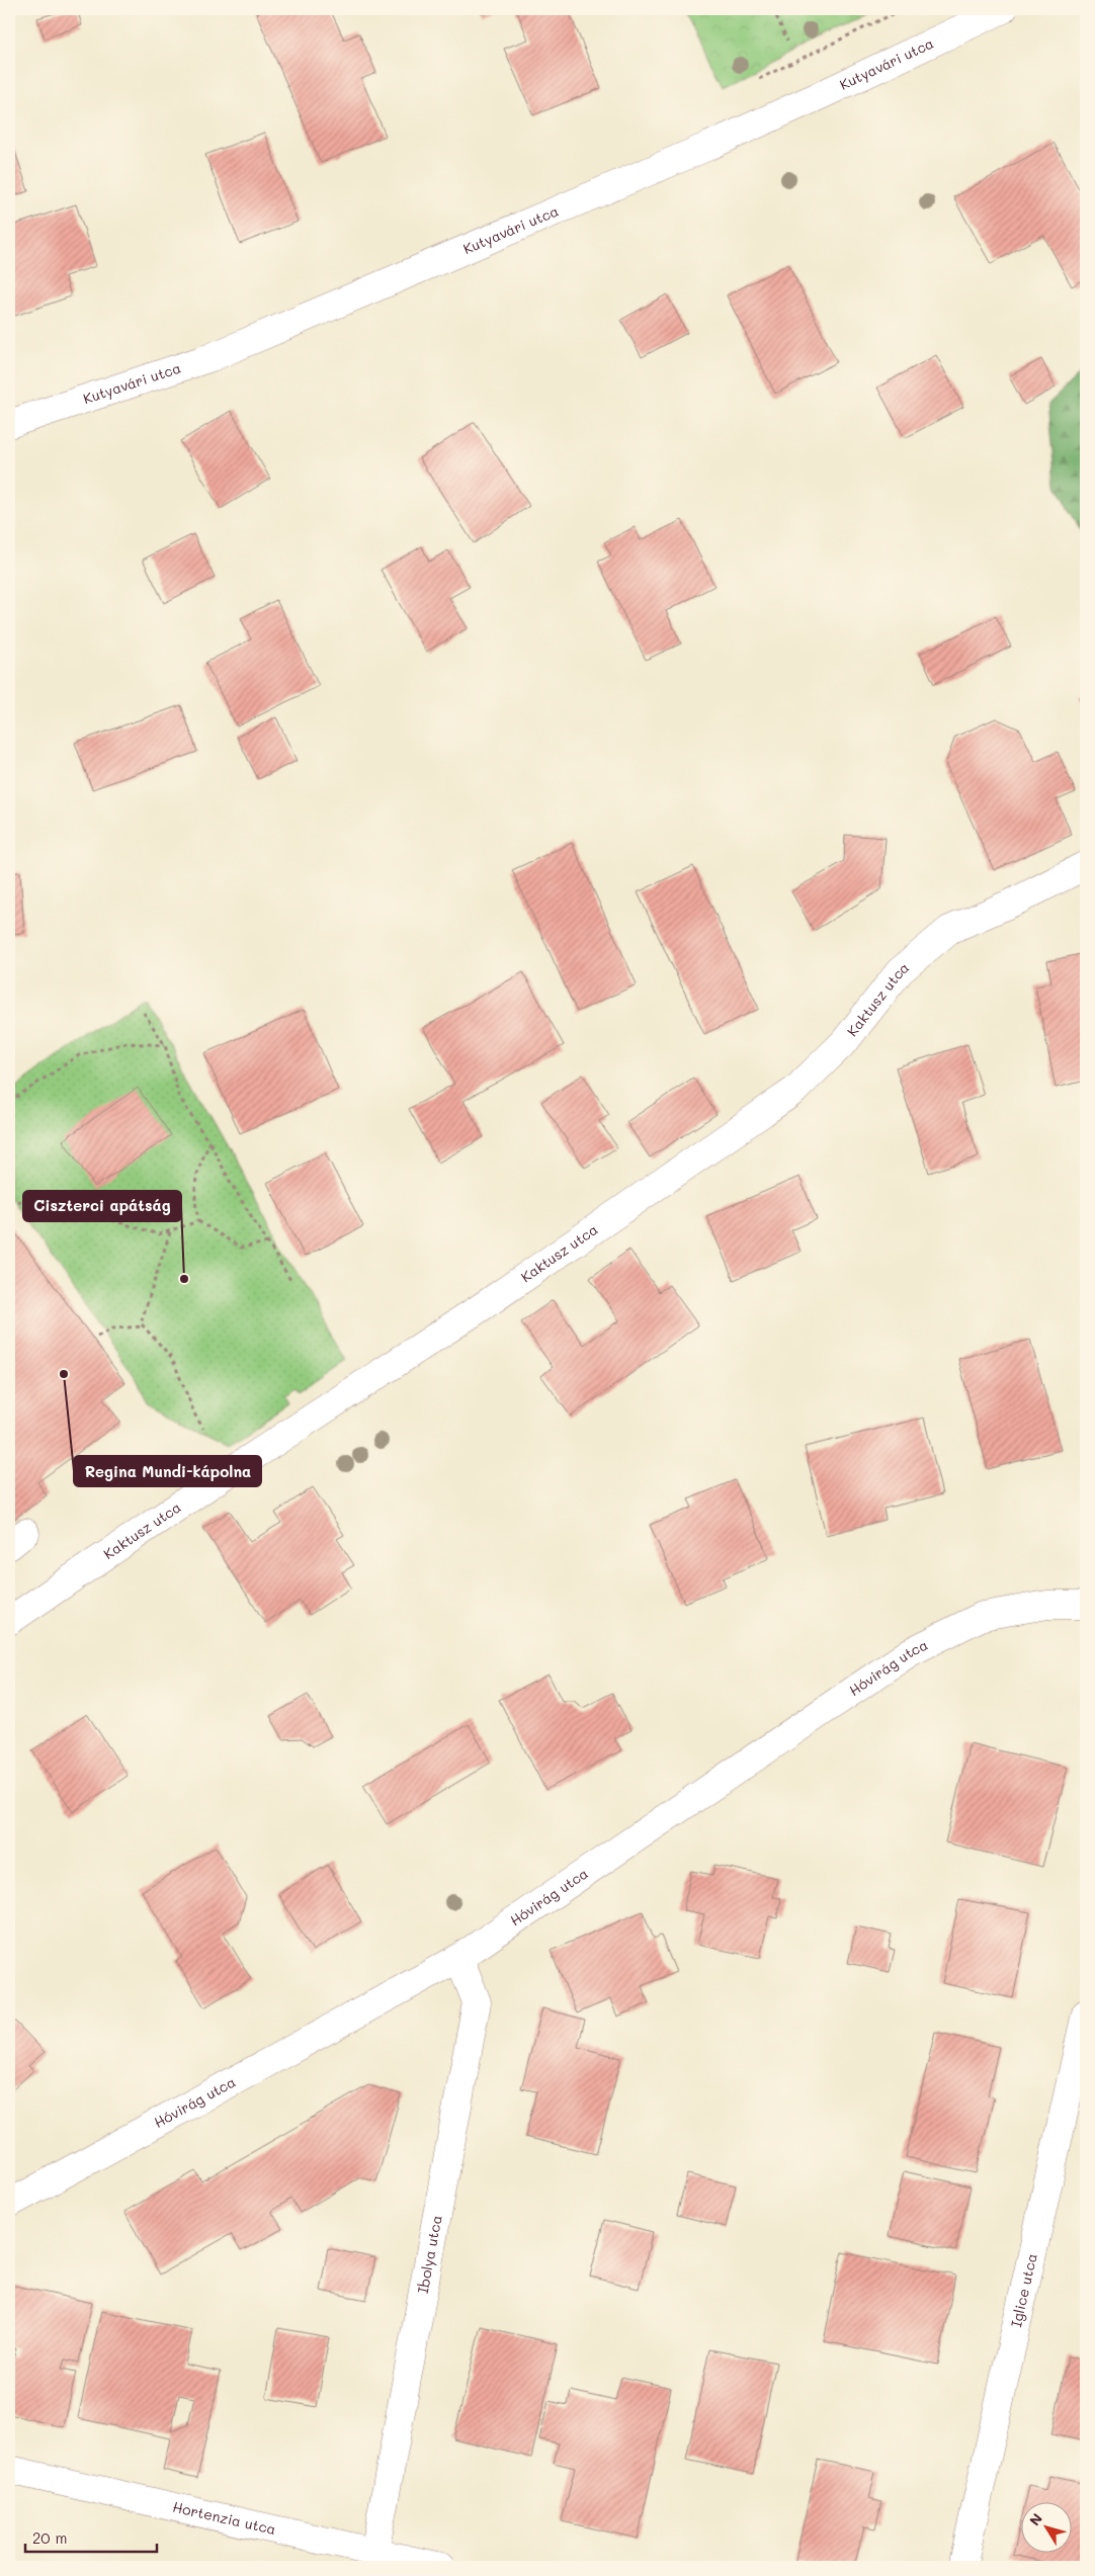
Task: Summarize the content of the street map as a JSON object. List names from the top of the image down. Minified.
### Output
{"streets":{"street":["Kutyavári utca","Kaktusz utca","Hóvirág utca","Ibolya utca","Iglice utca","Hortenzia utca"]},"crossings":[["Hóvirág utca","Ibolya utca"],["Ibolya utca","Hortenzia utca"]],"places":["Ciszterci apátság","Regina Mundi-kápolna"],"scale_bar":"20 m","north":"top left"}
